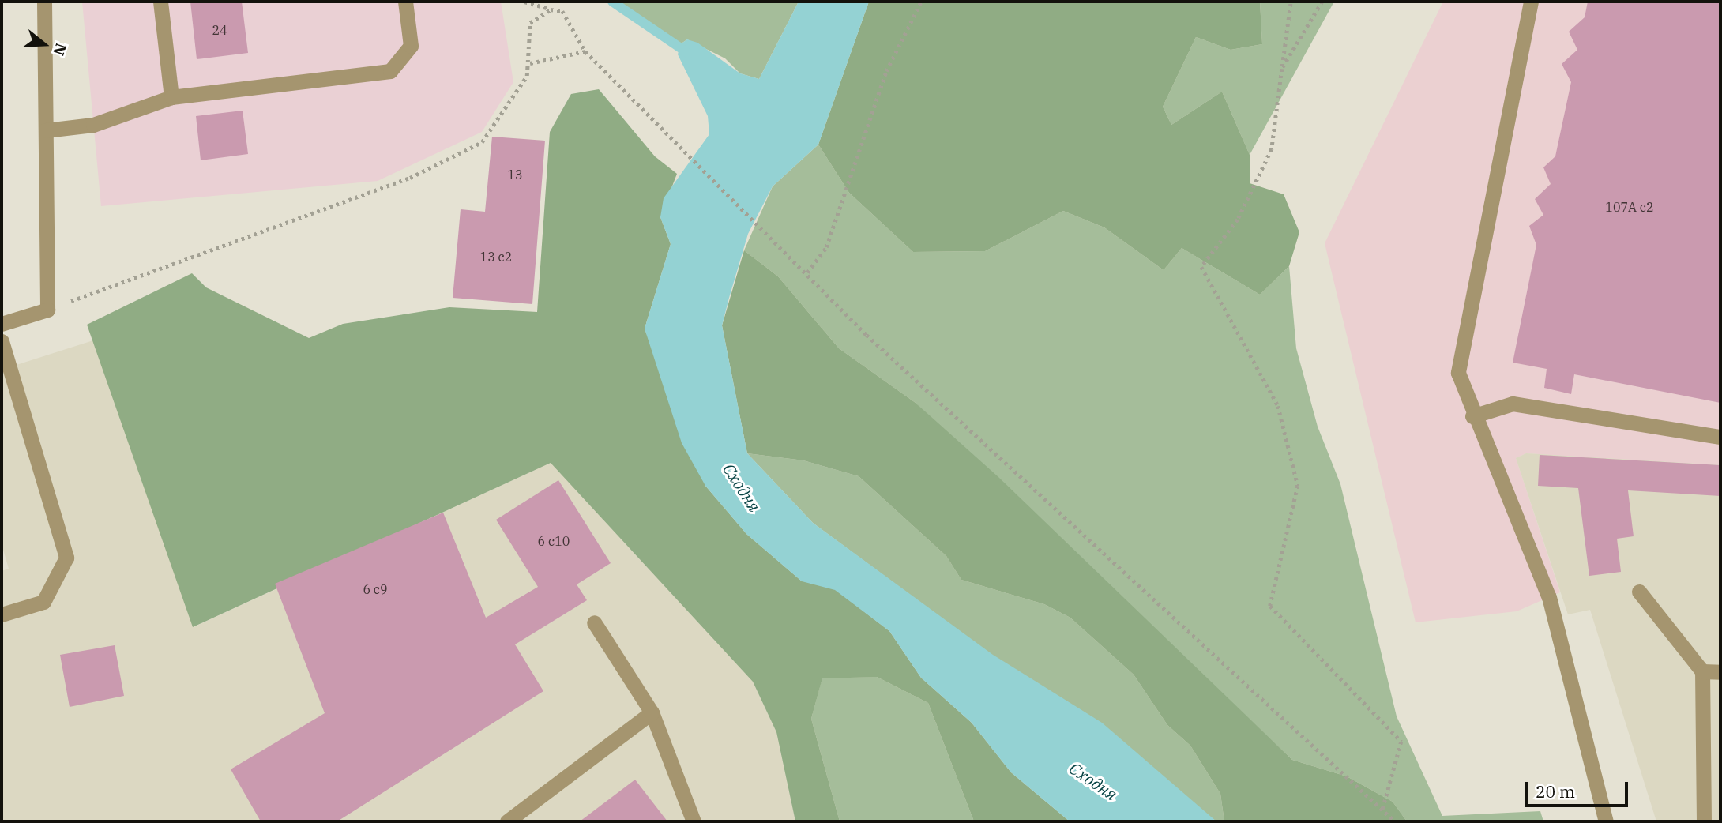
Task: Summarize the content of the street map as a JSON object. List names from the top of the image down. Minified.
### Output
{"water":["Сходня"],"house_numbers":["24","13","107А с2","13 с2","6 с10","6 с9"],"scale_bar":"20 m","north":"right"}
